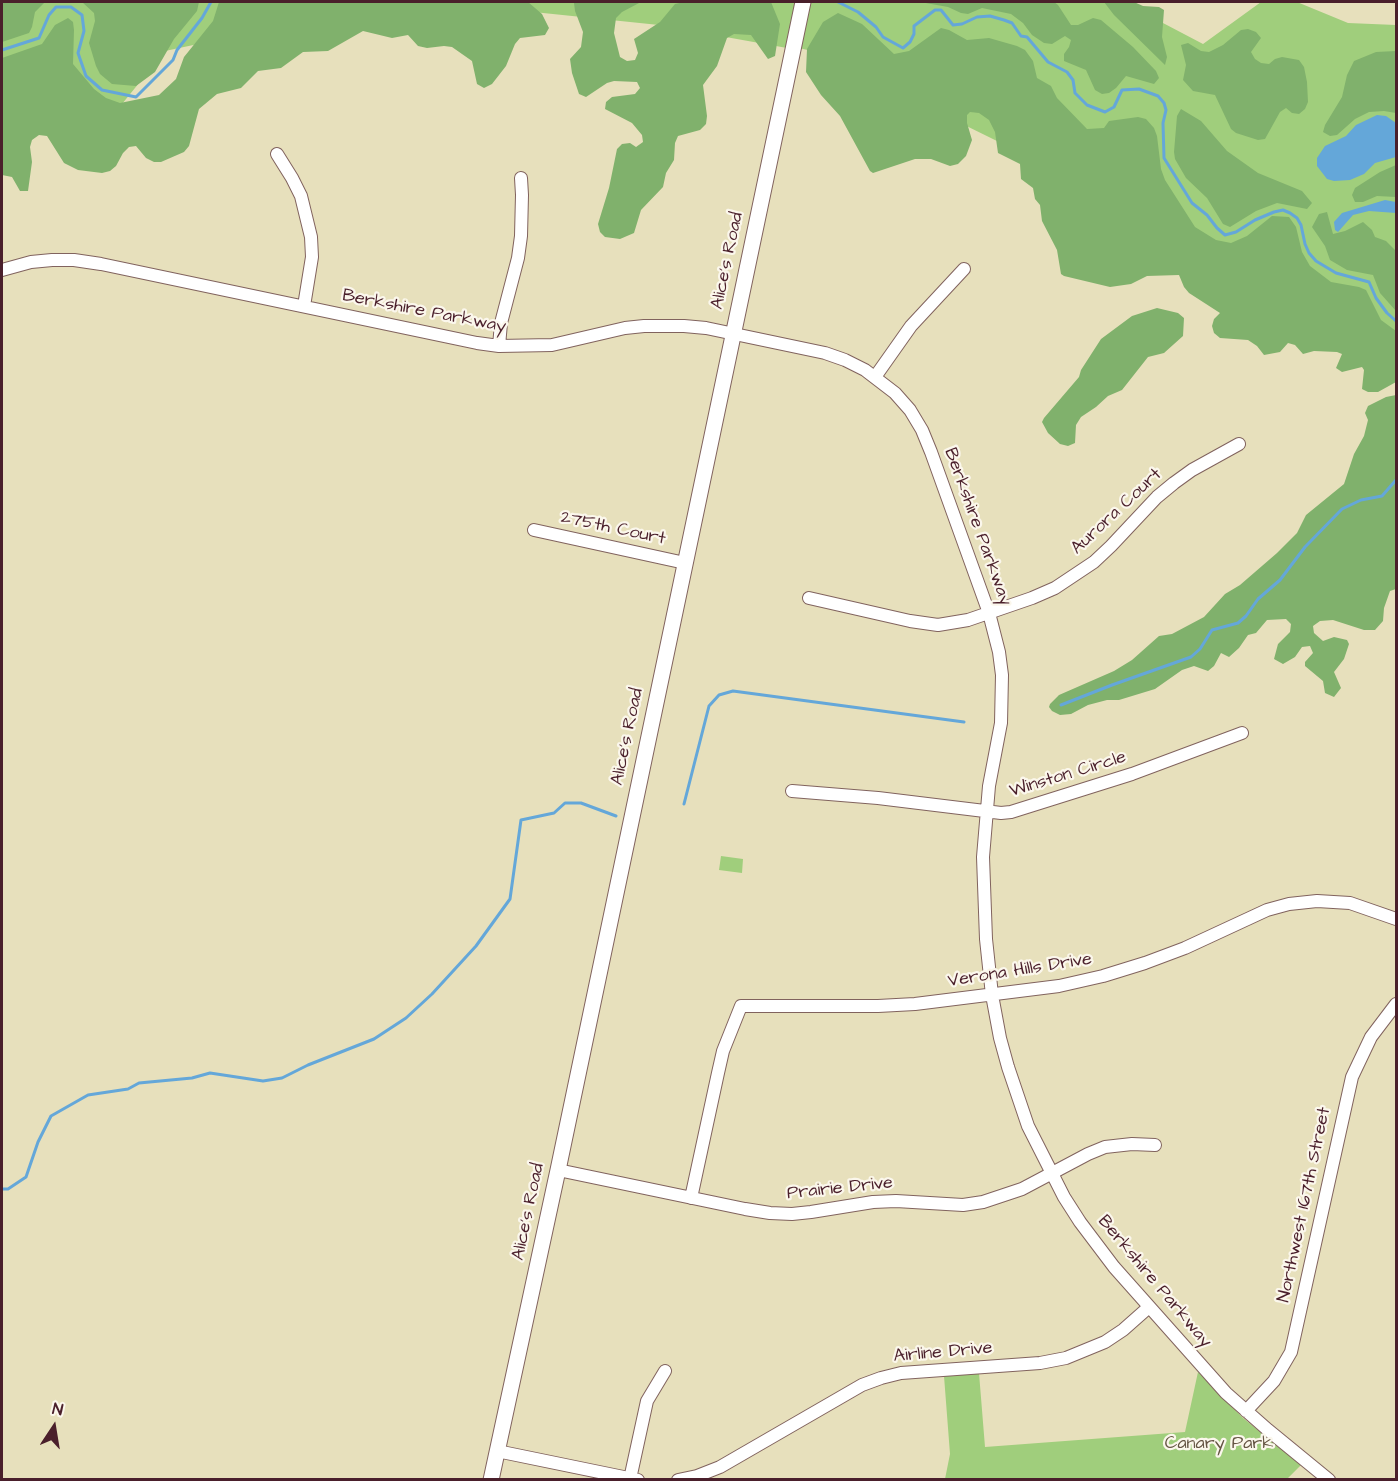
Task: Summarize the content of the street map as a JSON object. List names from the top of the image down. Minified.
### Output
{"streets":{"main road":["Alice's Road"],"street":["Berkshire Parkway","Aurora Court","275th Court","Winston Circle","Verona Hills Drive","Prairie Drive","Northwest 167th Street","Airline Drive"]},"crossings":[["Alice's Road","Berkshire Parkway"],["Alice's Road","275th Court"],["Alice's Road","Prairie Drive"],["Berkshire Parkway","Aurora Court"],["Berkshire Parkway","Winston Circle"],["Berkshire Parkway","Verona Hills Drive"],["Berkshire Parkway","Prairie Drive"],["Berkshire Parkway","Northwest 167th Street"],["Berkshire Parkway","Airline Drive"],["Verona Hills Drive","Prairie Drive"]],"parks":["Canary Park"],"north":"top"}
